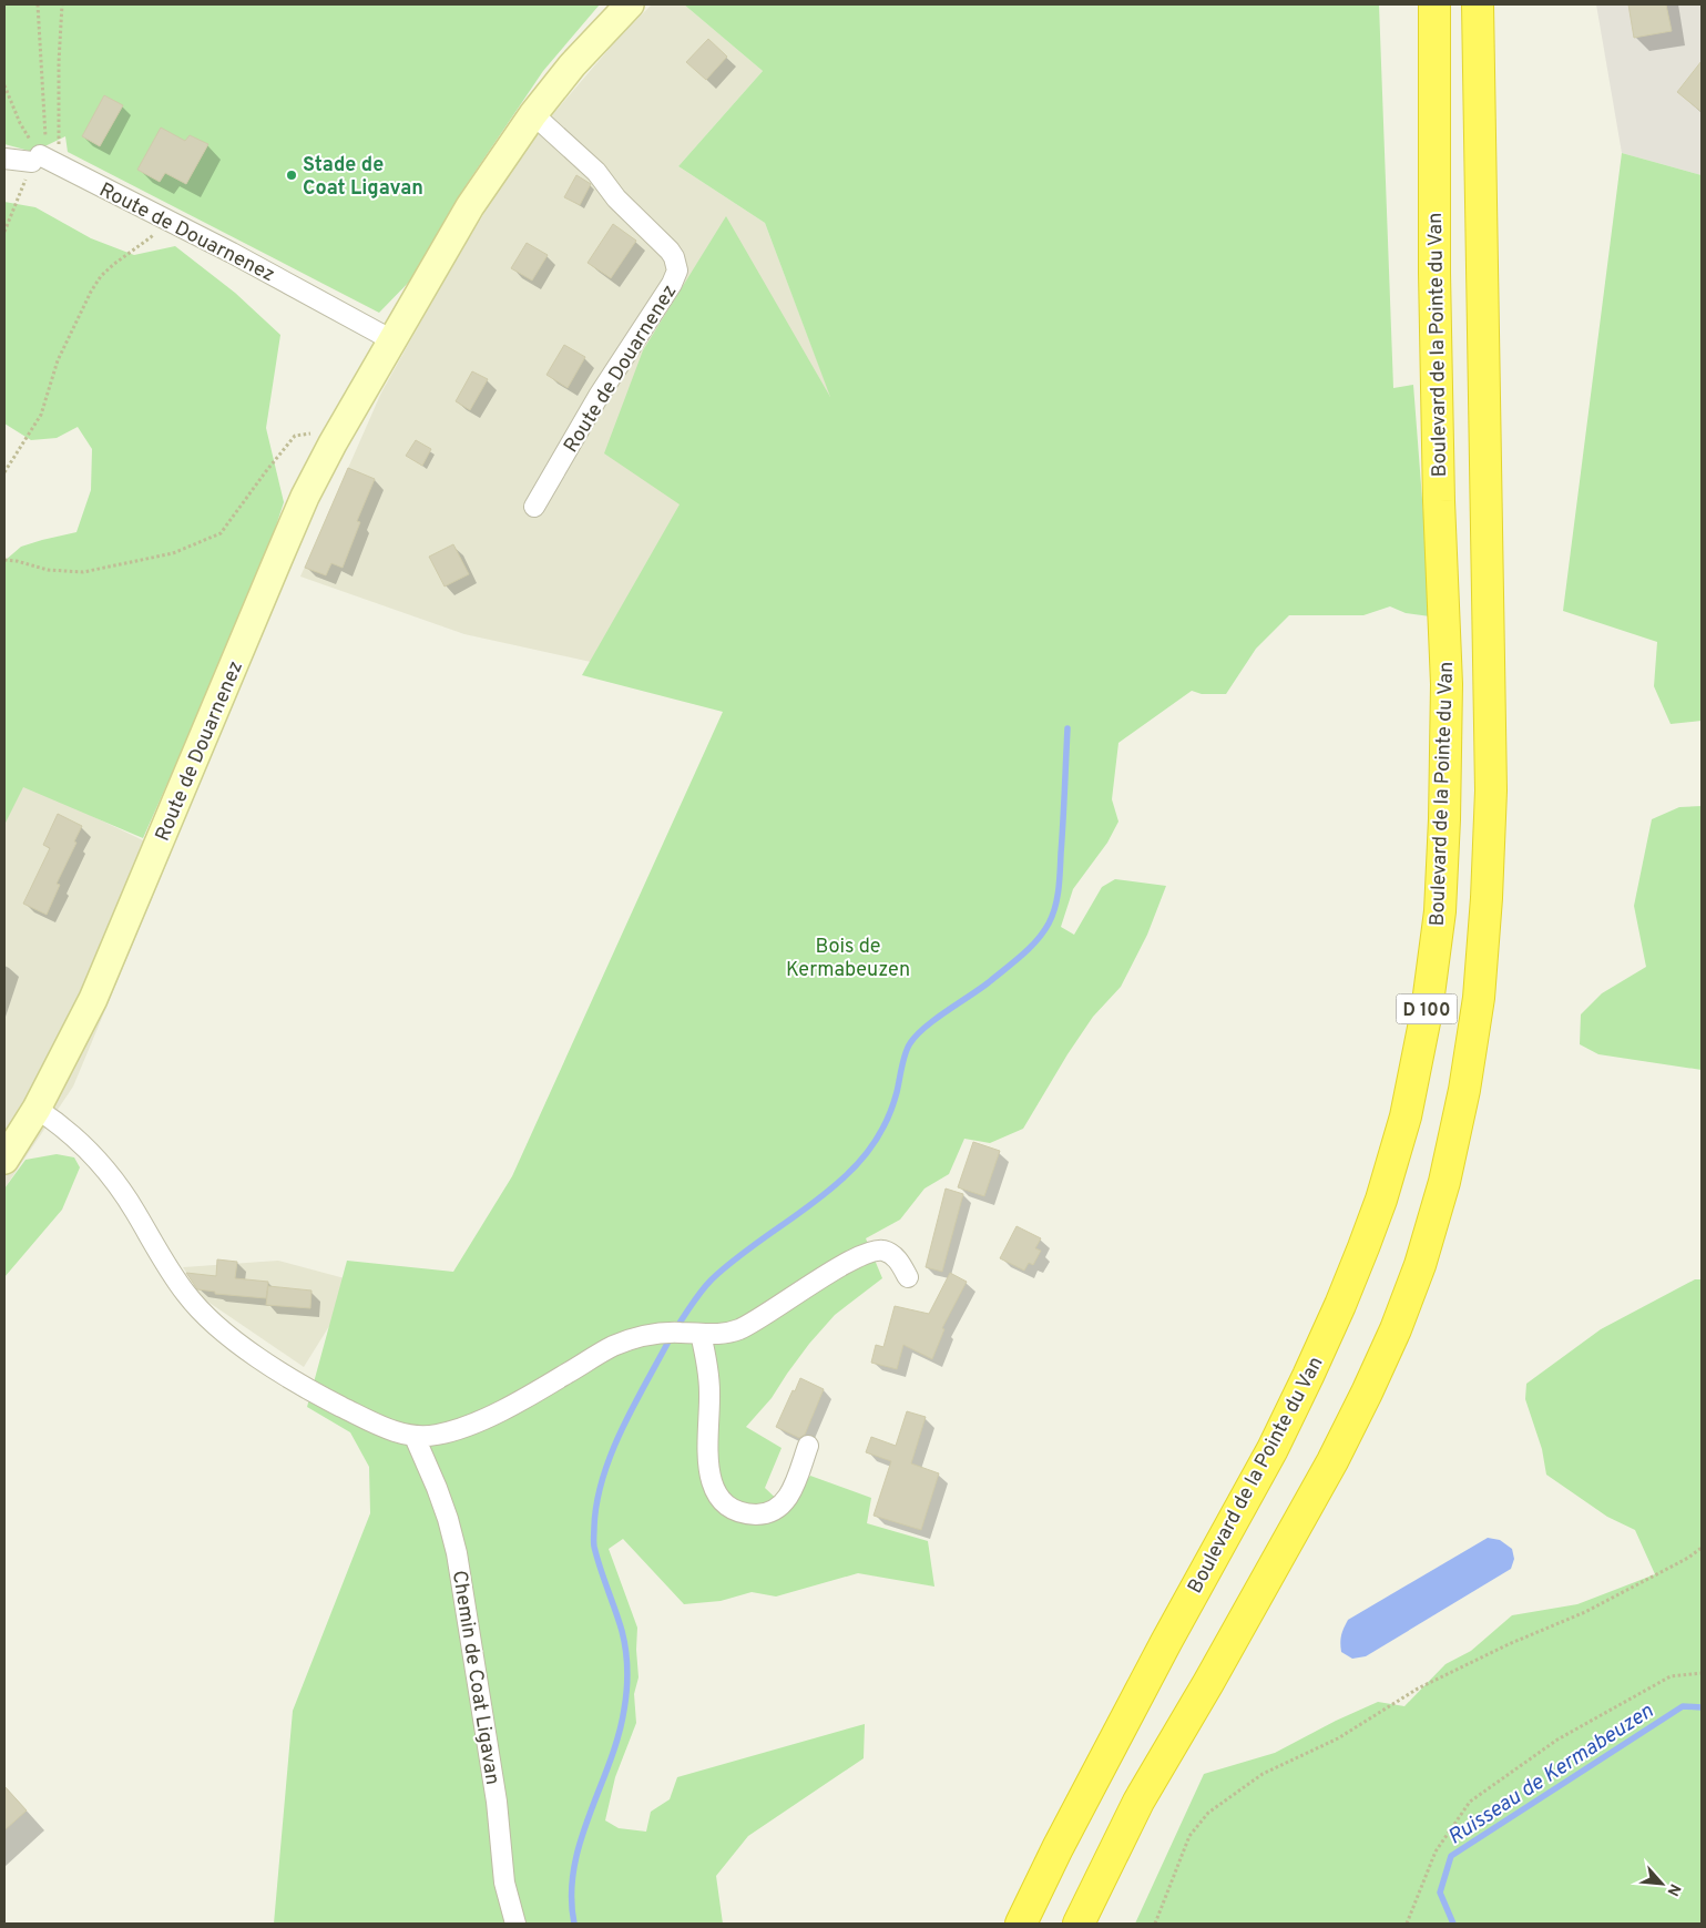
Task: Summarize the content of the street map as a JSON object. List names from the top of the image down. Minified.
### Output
{"streets":{"highway":["Boulevard de la Pointe du Van","D 100"],"main road":["Route de Douarnenez"],"street":["Chemin de Coat Ligavan"]},"water":["Ruisseau de Kermabeuzen"],"parks":["Bois de Kermabeuzen"],"places":["Stade de Coat Ligavan"],"north":"bottom right"}
